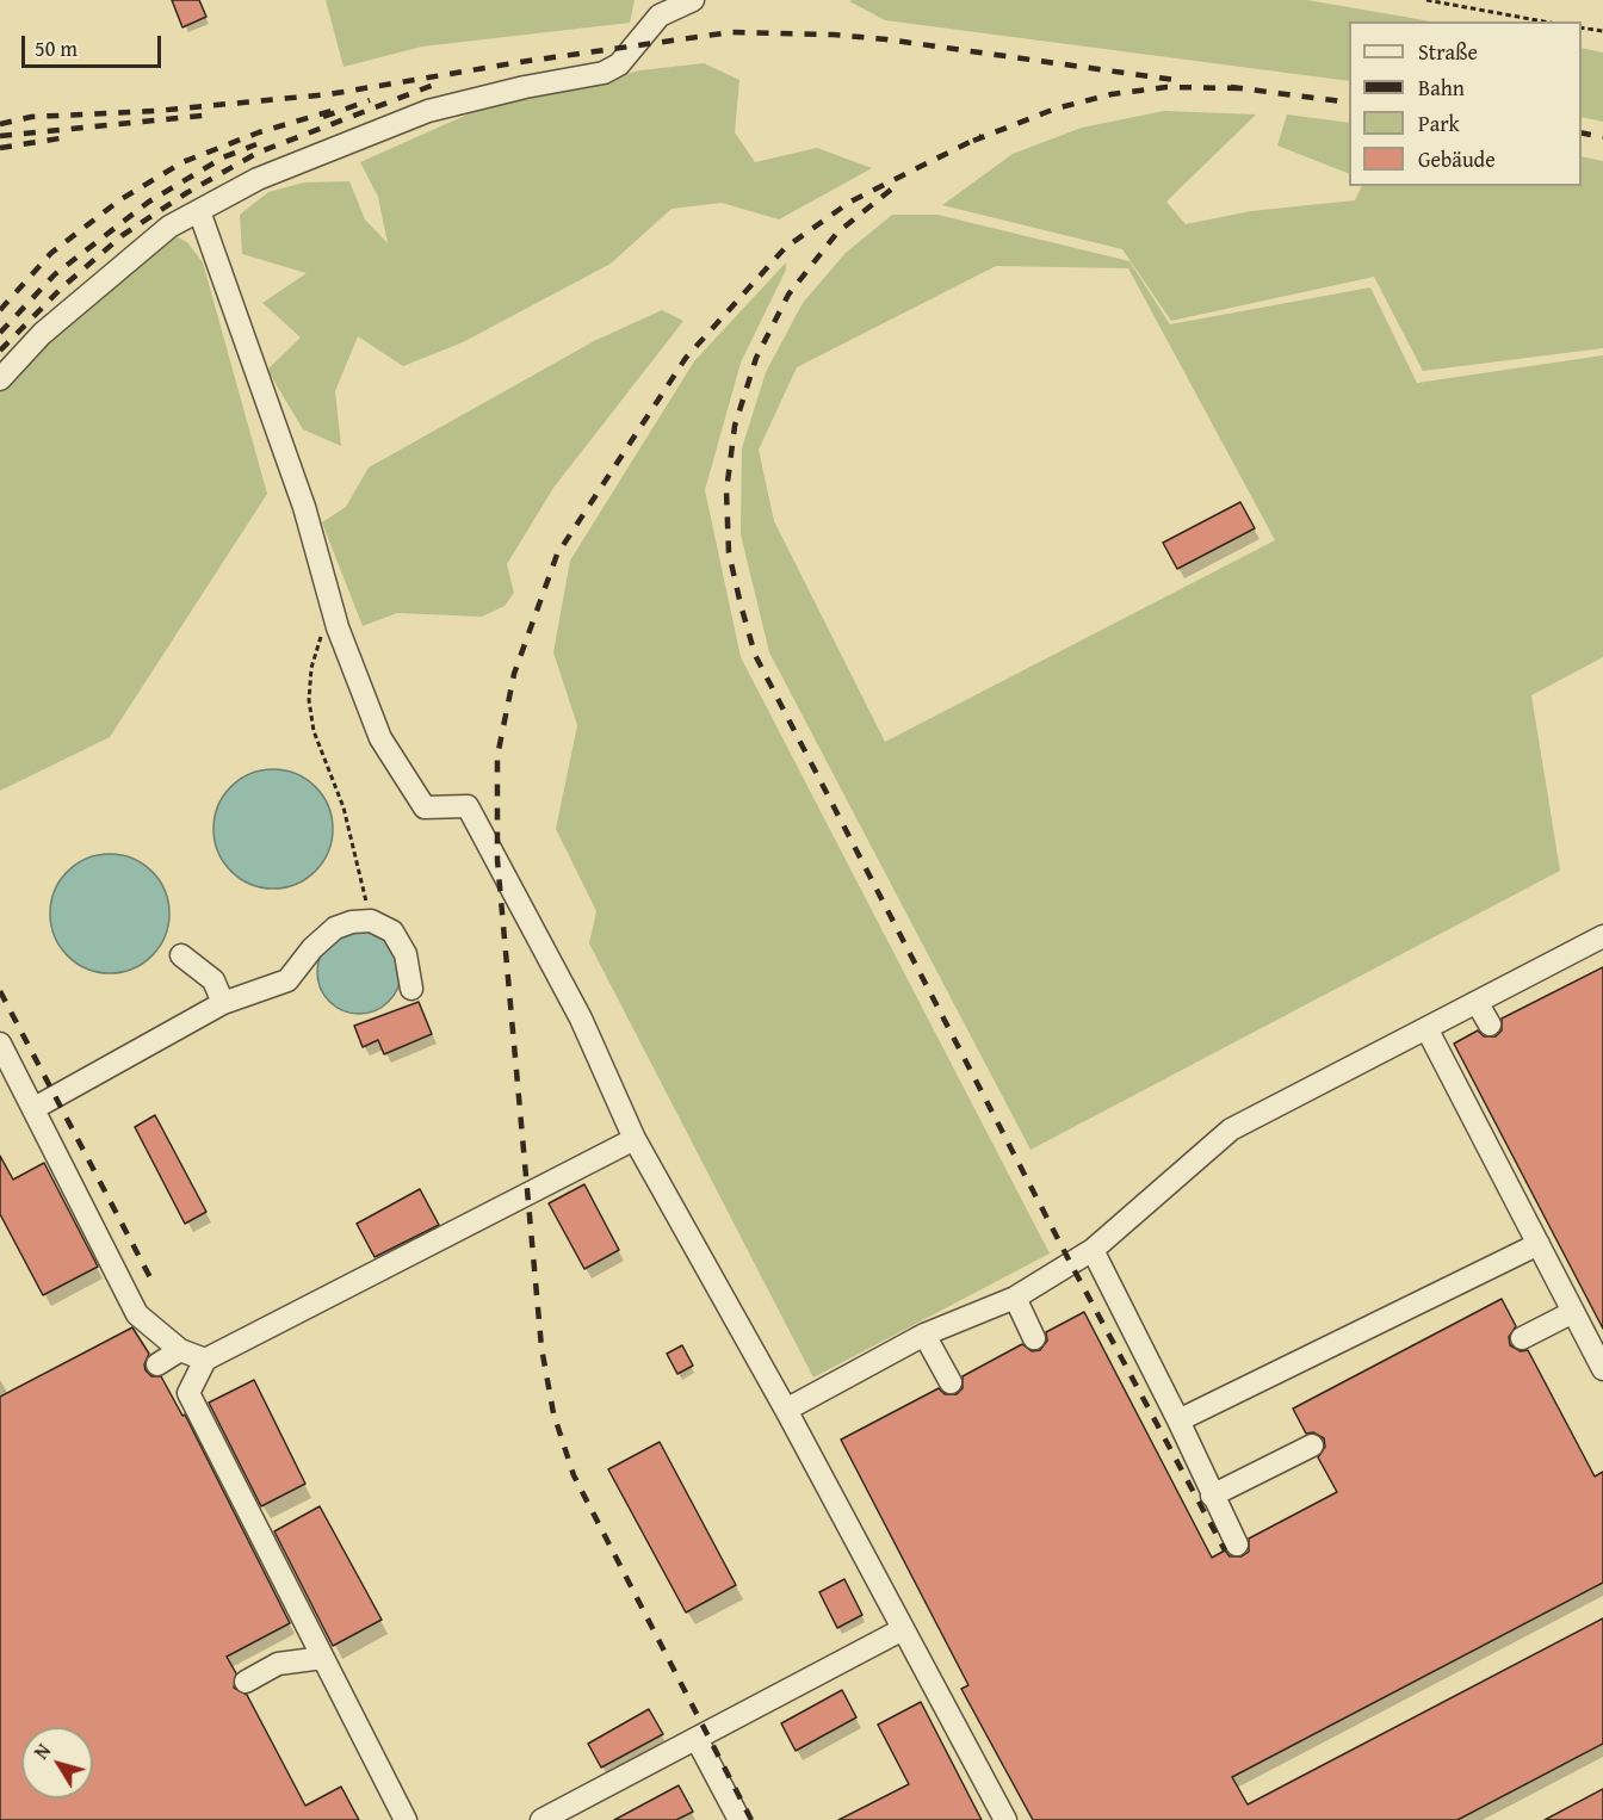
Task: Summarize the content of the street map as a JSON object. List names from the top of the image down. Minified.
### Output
{"legend":["Straße","Bahn","Park","Gebäude"],"scale_bar":"50 m","north":"top left"}
